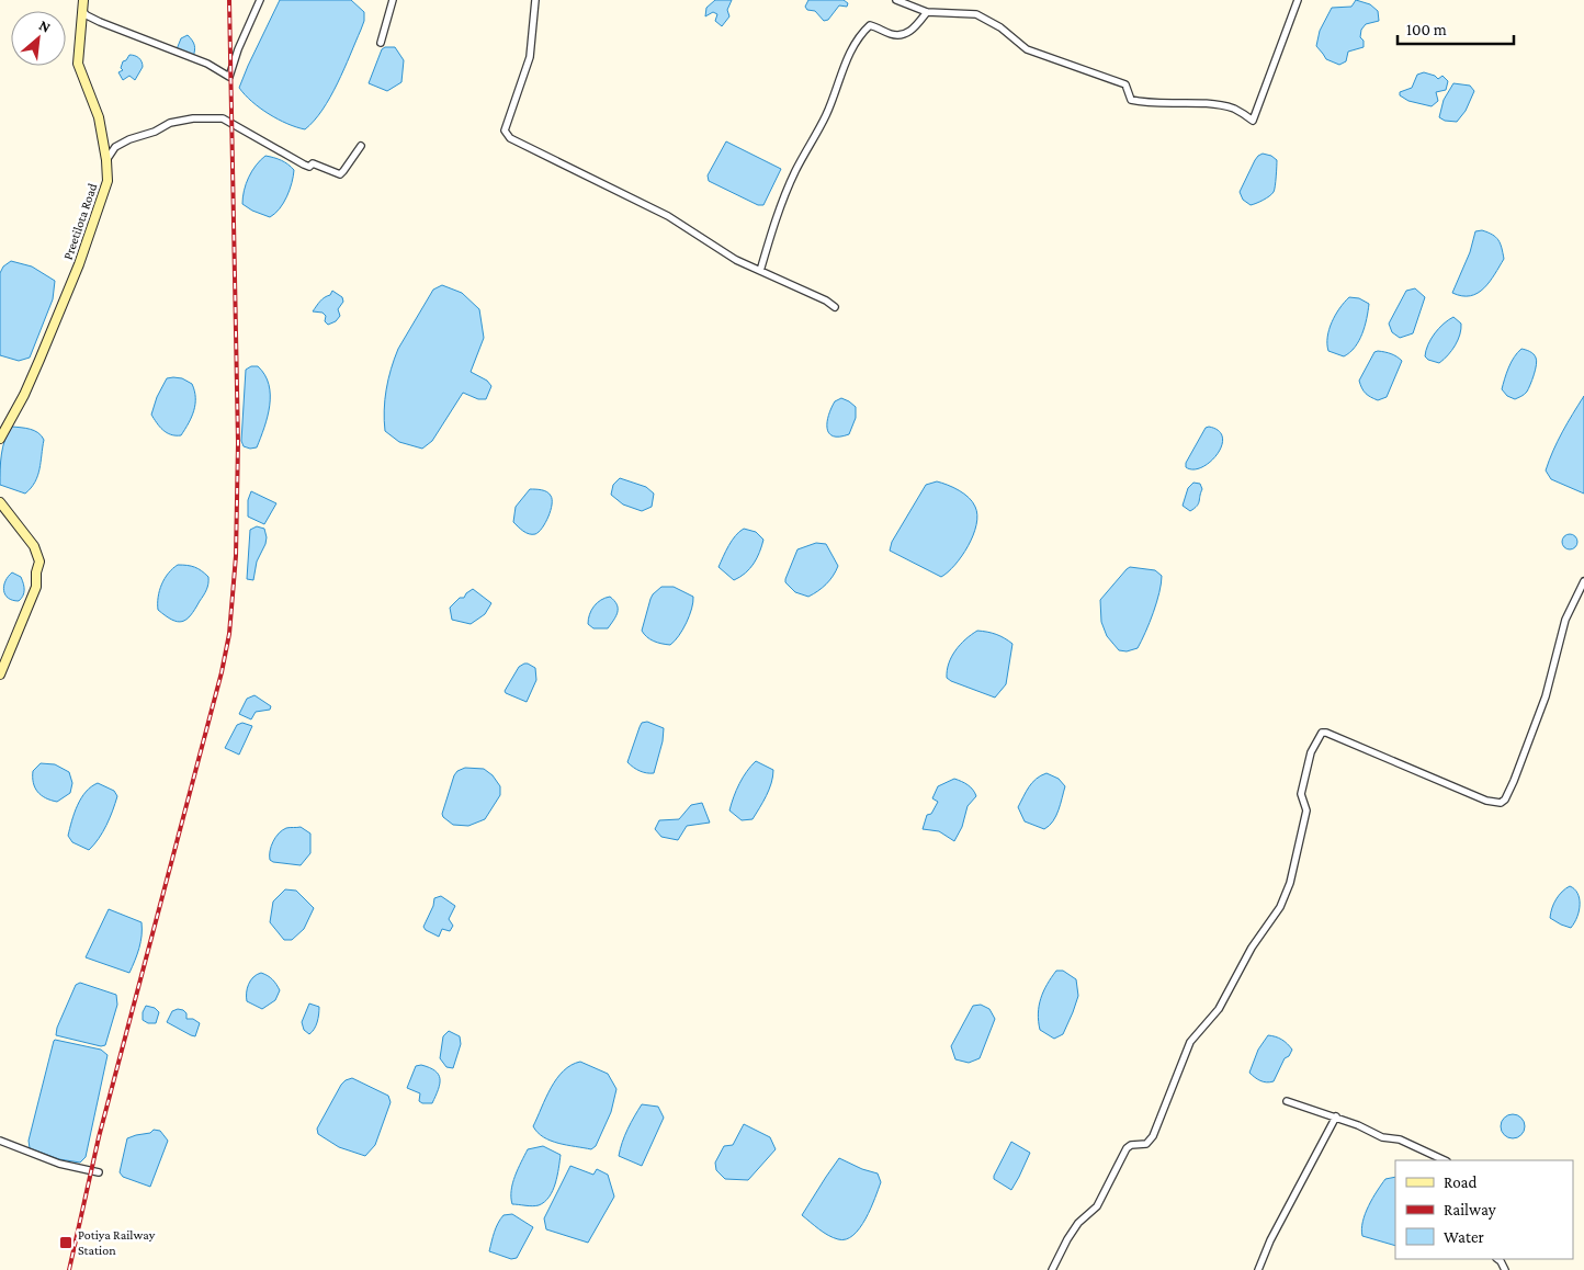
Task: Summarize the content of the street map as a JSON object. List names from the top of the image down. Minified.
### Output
{"streets":{"main road":["Preetilota Road"]},"places":{"transit":["Potiya Railway Station"]},"legend":["Road","Railway","Water"],"scale_bar":"100 m","north":"top right"}
